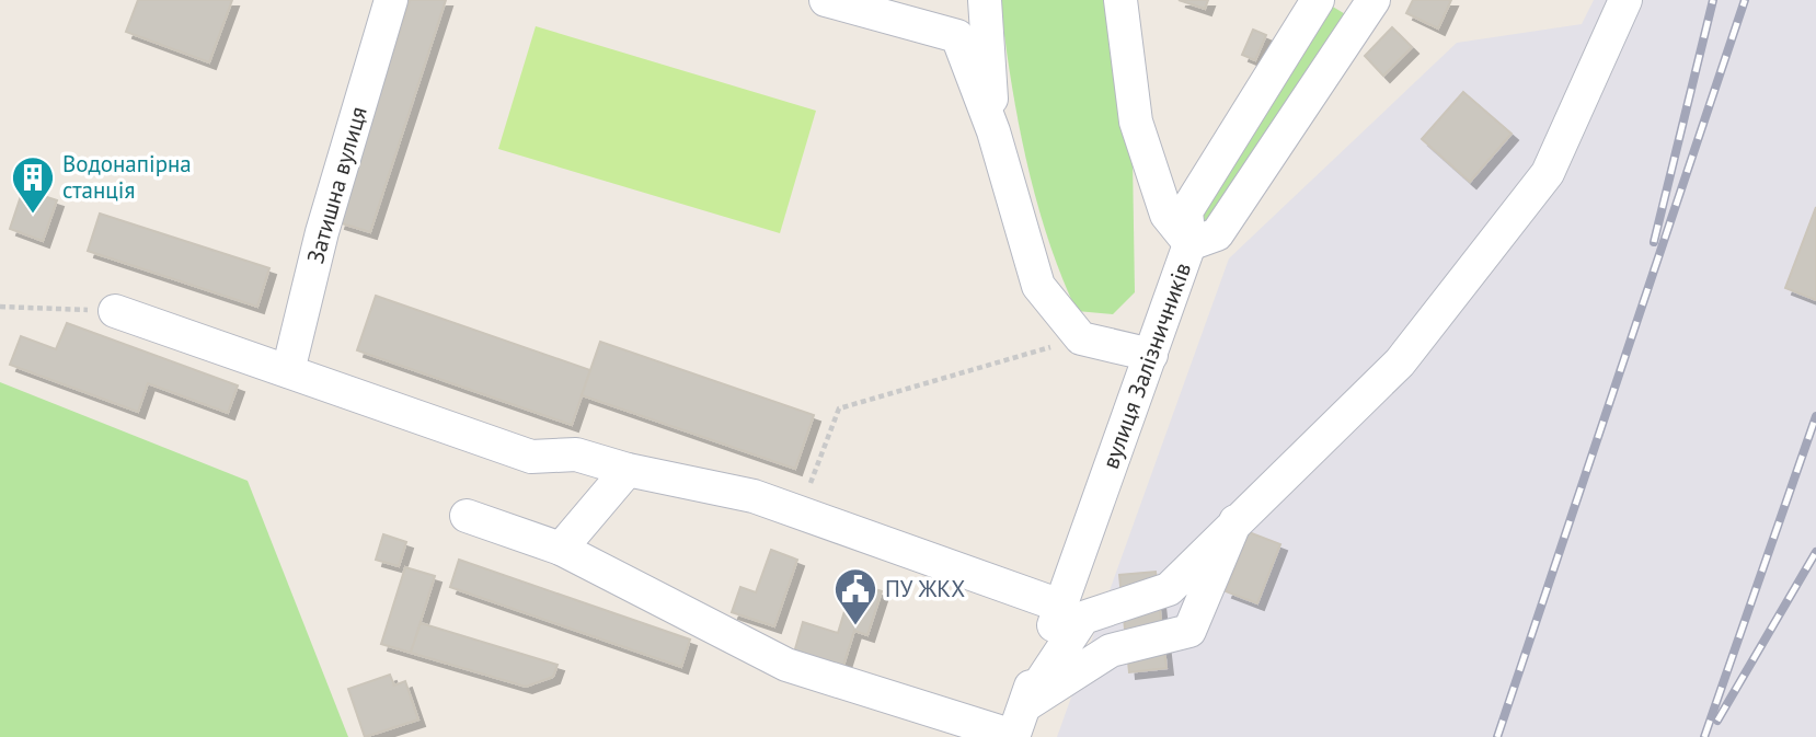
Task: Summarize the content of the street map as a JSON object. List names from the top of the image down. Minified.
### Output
{"streets":{"street":["Затишна вулиця","вулиця Залізничників"]},"places":{"building":["Водонапірна станція"],"public building":["ПУ ЖКХ"]}}
